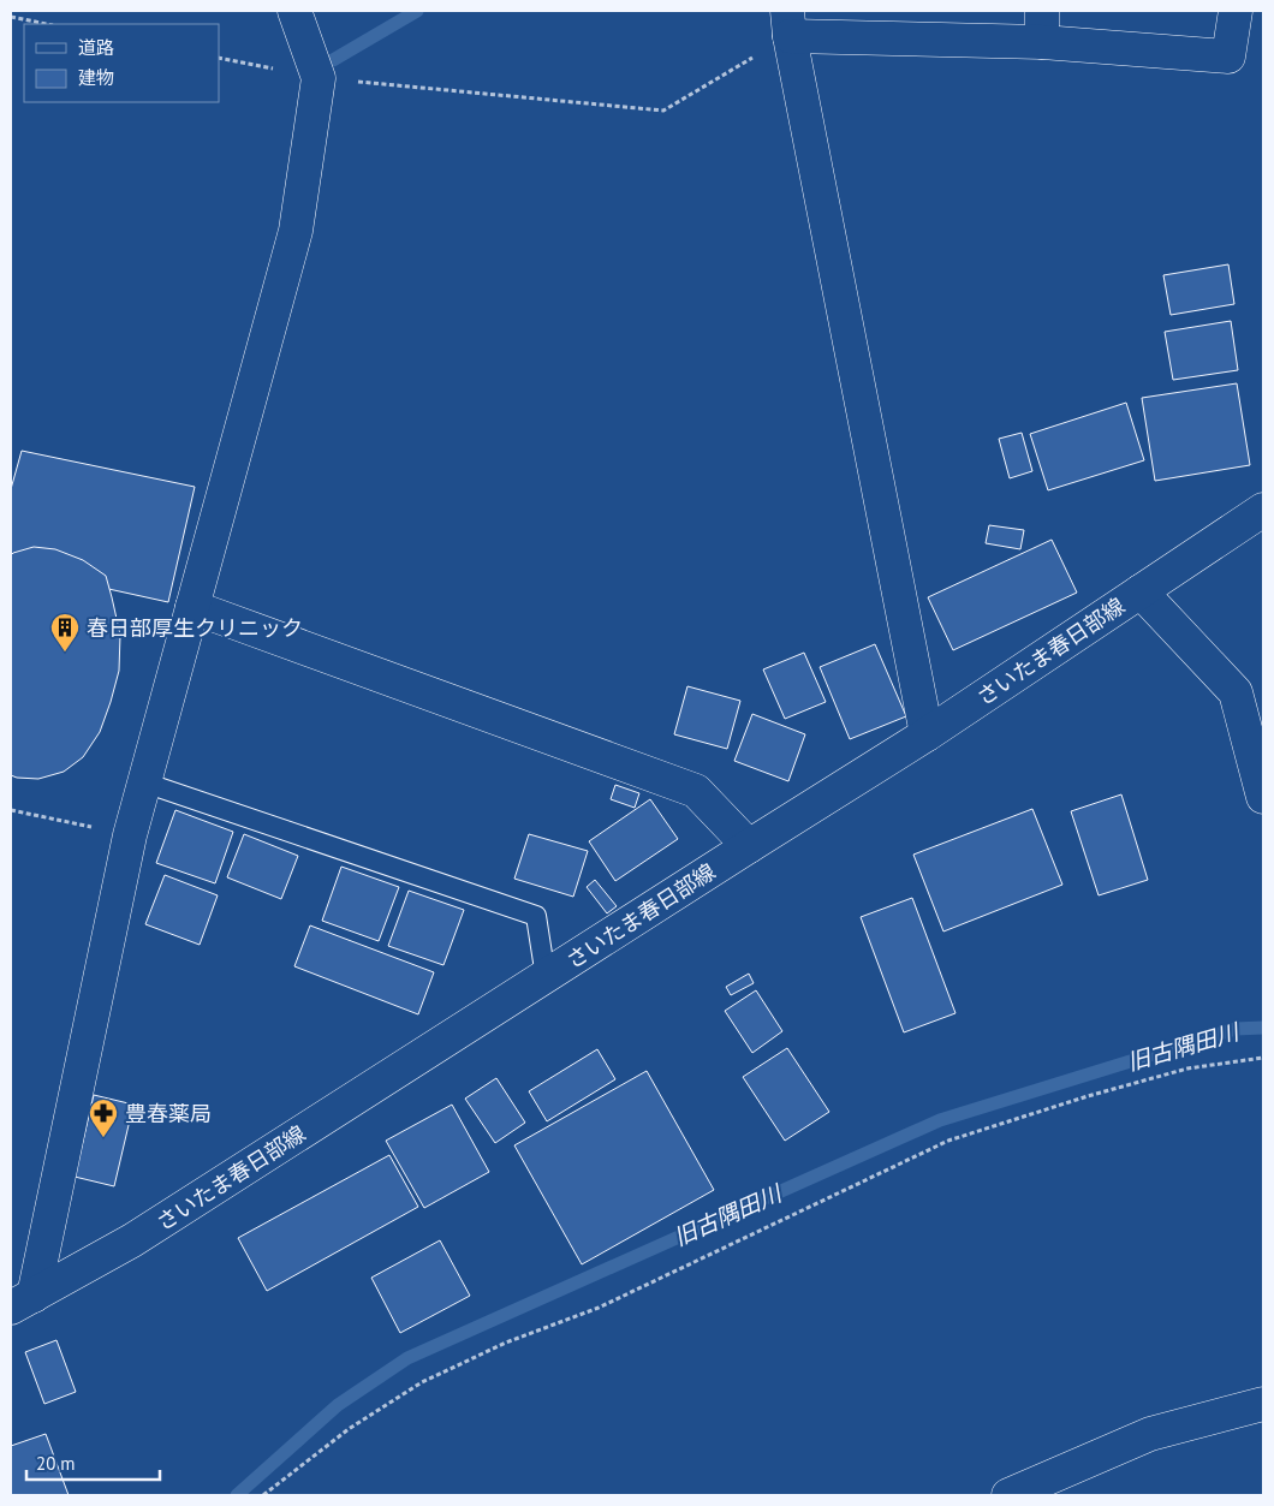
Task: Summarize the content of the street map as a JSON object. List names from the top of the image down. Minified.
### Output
{"streets":{"street":["さいたま春日部線"]},"water":["旧古隅田川"],"places":{"building":["春日部厚生クリニック"],"pharmacy":["豊春薬局"]},"legend":["道路","建物"],"scale_bar":"20 m"}
